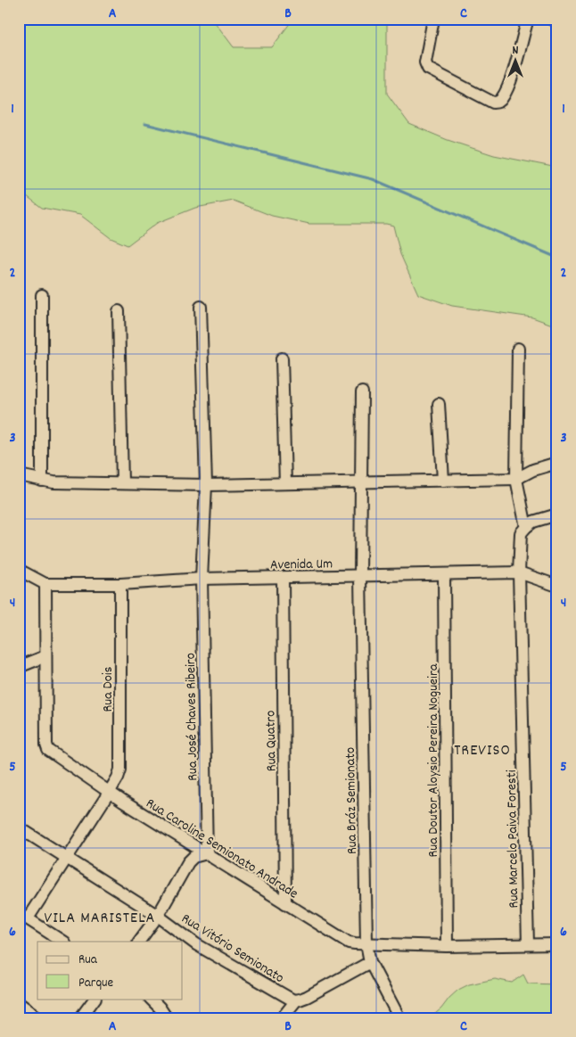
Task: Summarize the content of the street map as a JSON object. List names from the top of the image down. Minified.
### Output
{"streets":{"street":["Avenida Um","Rua Dois","Rua José Chaves Ribeiro","Rua Quatro","Rua Doutor Aloysio Pereira Nogueira","Rua Bráz Semionato","Rua Marcelo Paiva Foresti","Rua Caroline Semionato Andrade","Rua Vitório Semionato"]},"crossings":[["Avenida Um","Rua Dois"],["Avenida Um","Rua José Chaves Ribeiro"],["Avenida Um","Rua Quatro"],["Avenida Um","Rua Doutor Aloysio Pereira Nogueira"],["Avenida Um","Rua Bráz Semionato"],["Avenida Um","Rua Marcelo Paiva Foresti"],["Avenida Um","Rua Caroline Semionato Andrade"],["Rua Dois","Rua Caroline Semionato Andrade"],["Rua Dois","Rua Vitório Semionato"],["Rua José Chaves Ribeiro","Rua Caroline Semionato Andrade"],["Rua Quatro","Rua Caroline Semionato Andrade"],["Rua Doutor Aloysio Pereira Nogueira","Rua Caroline Semionato Andrade"],["Rua Bráz Semionato","Rua Caroline Semionato Andrade"],["Rua Marcelo Paiva Foresti","Rua Caroline Semionato Andrade"]],"districts":["TREVISO","VILA MARISTELA"],"legend":["Rua","Parque"],"north":"top","grid":{"columns":["A","B","C"],"rows":["1","2","3","4","5","6"]}}
